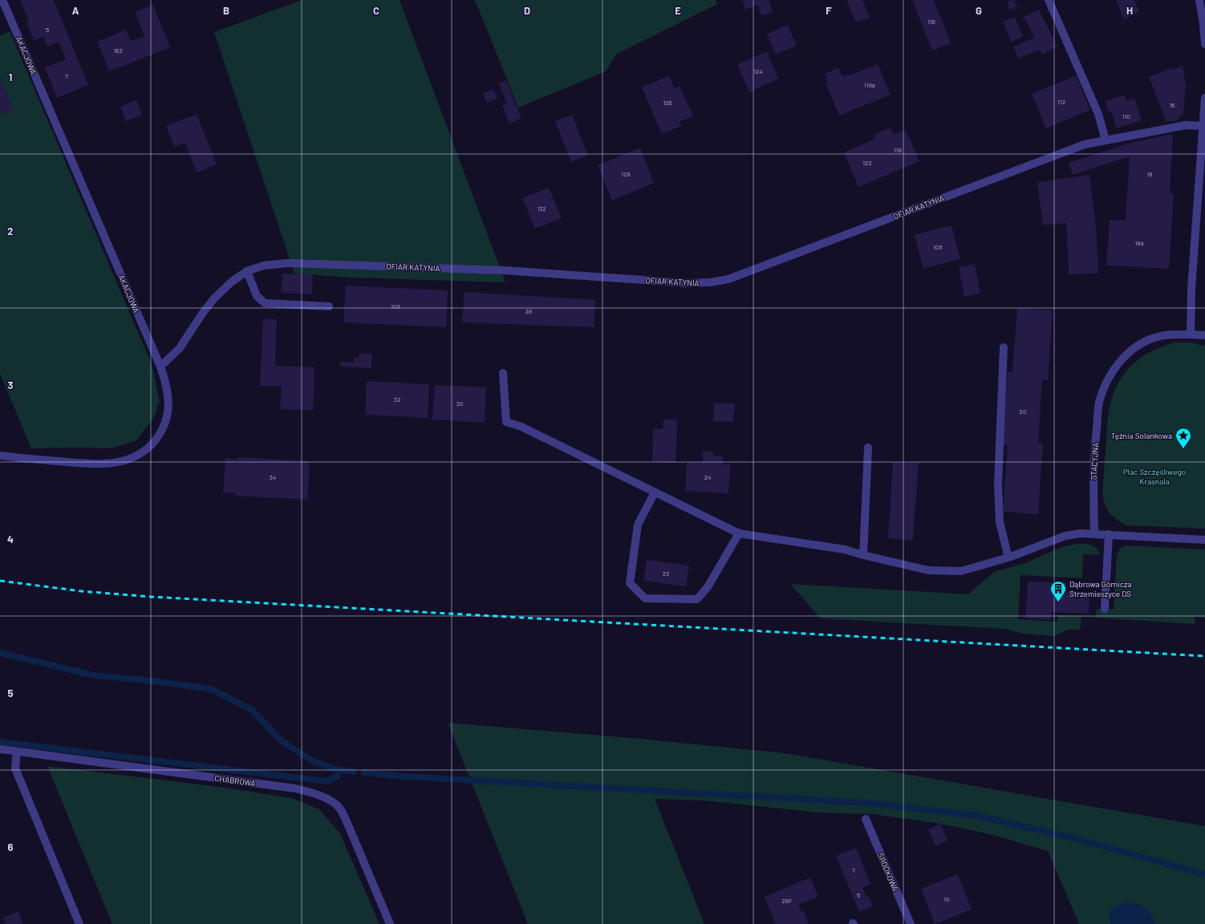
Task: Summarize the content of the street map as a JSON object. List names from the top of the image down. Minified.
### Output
{"streets":{"street":["AKACJOWA","OFIAR KATYNIA","STACYJNA","CHABROWA","ŚRODKOWA"]},"crossings":[["AKACJOWA","OFIAR KATYNIA"]],"parks":["Plac Szczęśliwego Krasnala"],"places":{"place":["Tężnia Solankowa"],"building":["Dąbrowa Górnicza Strzemieszyce DS"]},"house_numbers":["116","5","163","124","7","118a","112","126","16","110","118","122","128","18","132","18a","105","109","28","32","30","20","34","24","23","7","5","10","28F"],"grid":{"columns":["A","B","C","D","E","F","G","H"],"rows":["1","2","3","4","5","6"]}}
